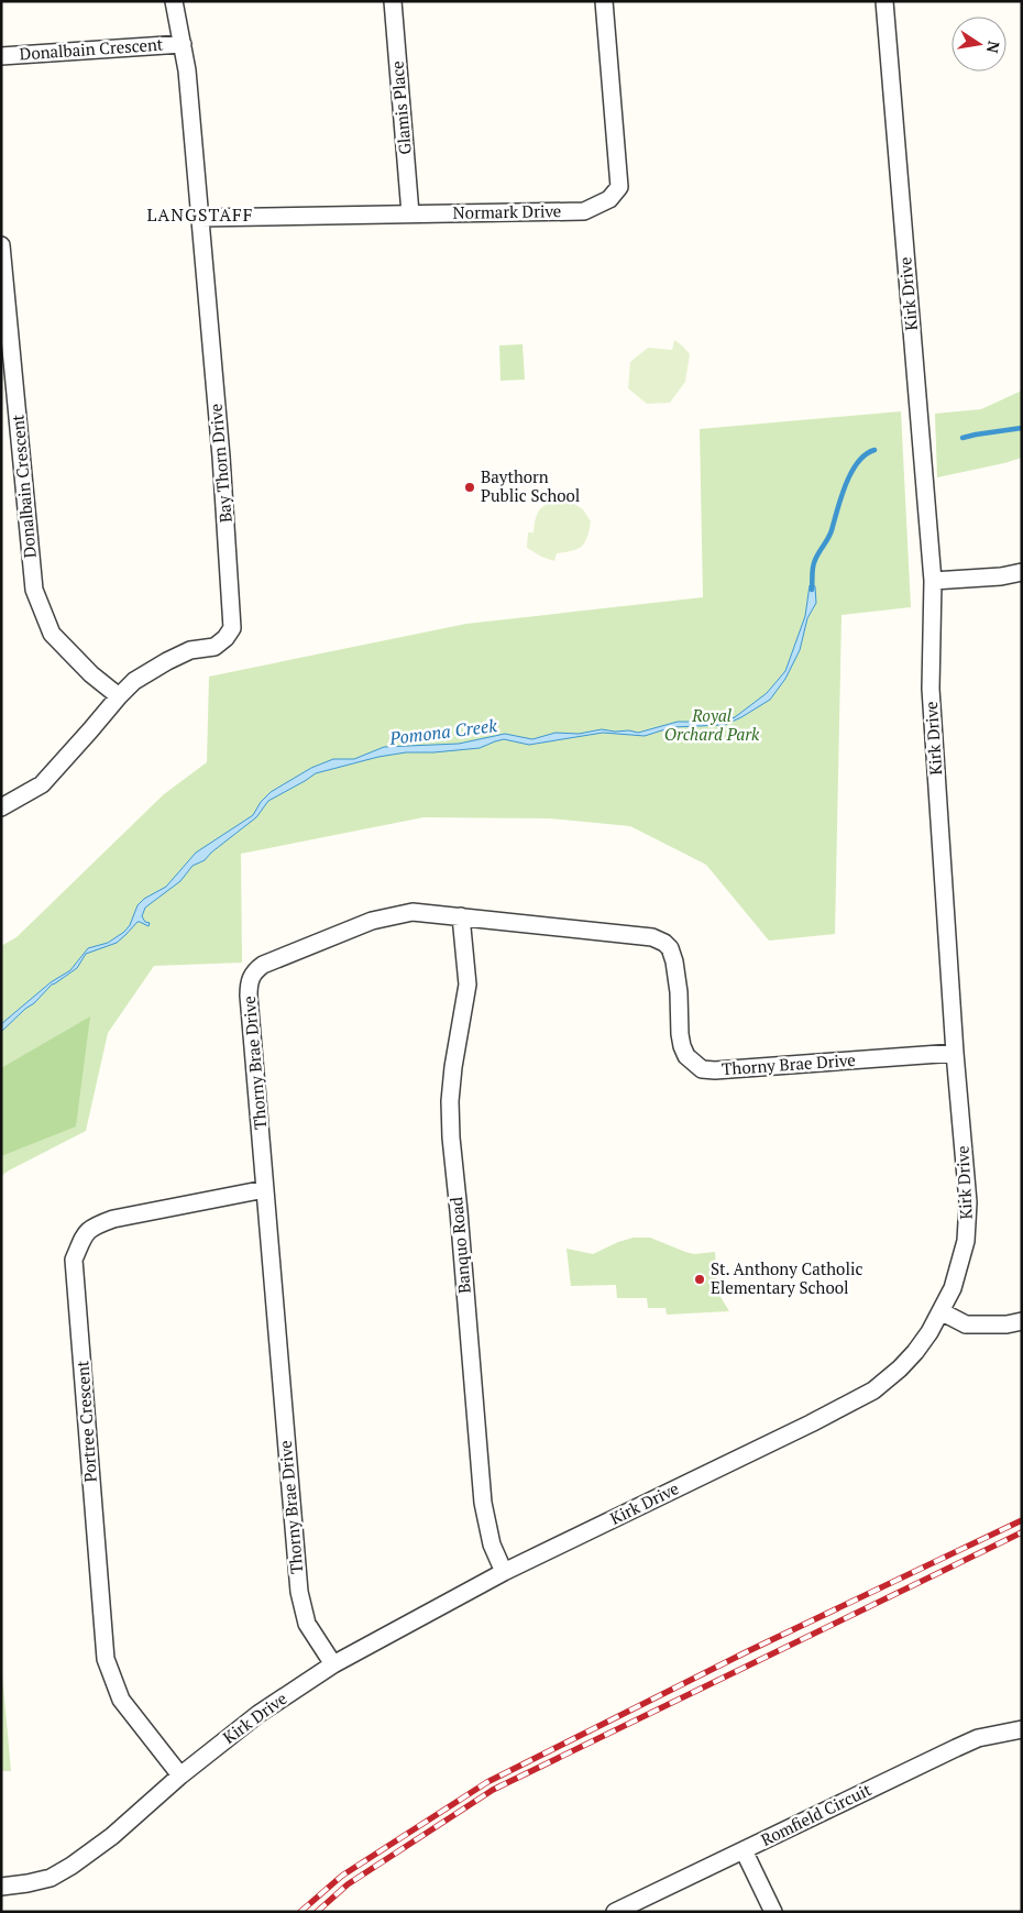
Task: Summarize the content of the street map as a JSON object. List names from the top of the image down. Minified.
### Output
{"streets":{"street":["Donalbain Crescent","Glamis Place","Normark Drive","Kirk Drive","Bay Thorn Drive","Thorny Brae Drive","Banquo Road","Portree Crescent","Romfield Circuit"]},"crossings":[["Donalbain Crescent","Bay Thorn Drive"],["Glamis Place","Normark Drive"],["Normark Drive","Bay Thorn Drive"],["Kirk Drive","Thorny Brae Drive"],["Kirk Drive","Banquo Road"],["Kirk Drive","Portree Crescent"],["Thorny Brae Drive","Banquo Road"],["Thorny Brae Drive","Portree Crescent"]],"districts":["LANGSTAFF"],"water":["Pomona Creek"],"parks":["Royal Orchard Park"],"places":["Baythorn Public School","St. Anthony Catholic Elementary School"],"north":"right"}
